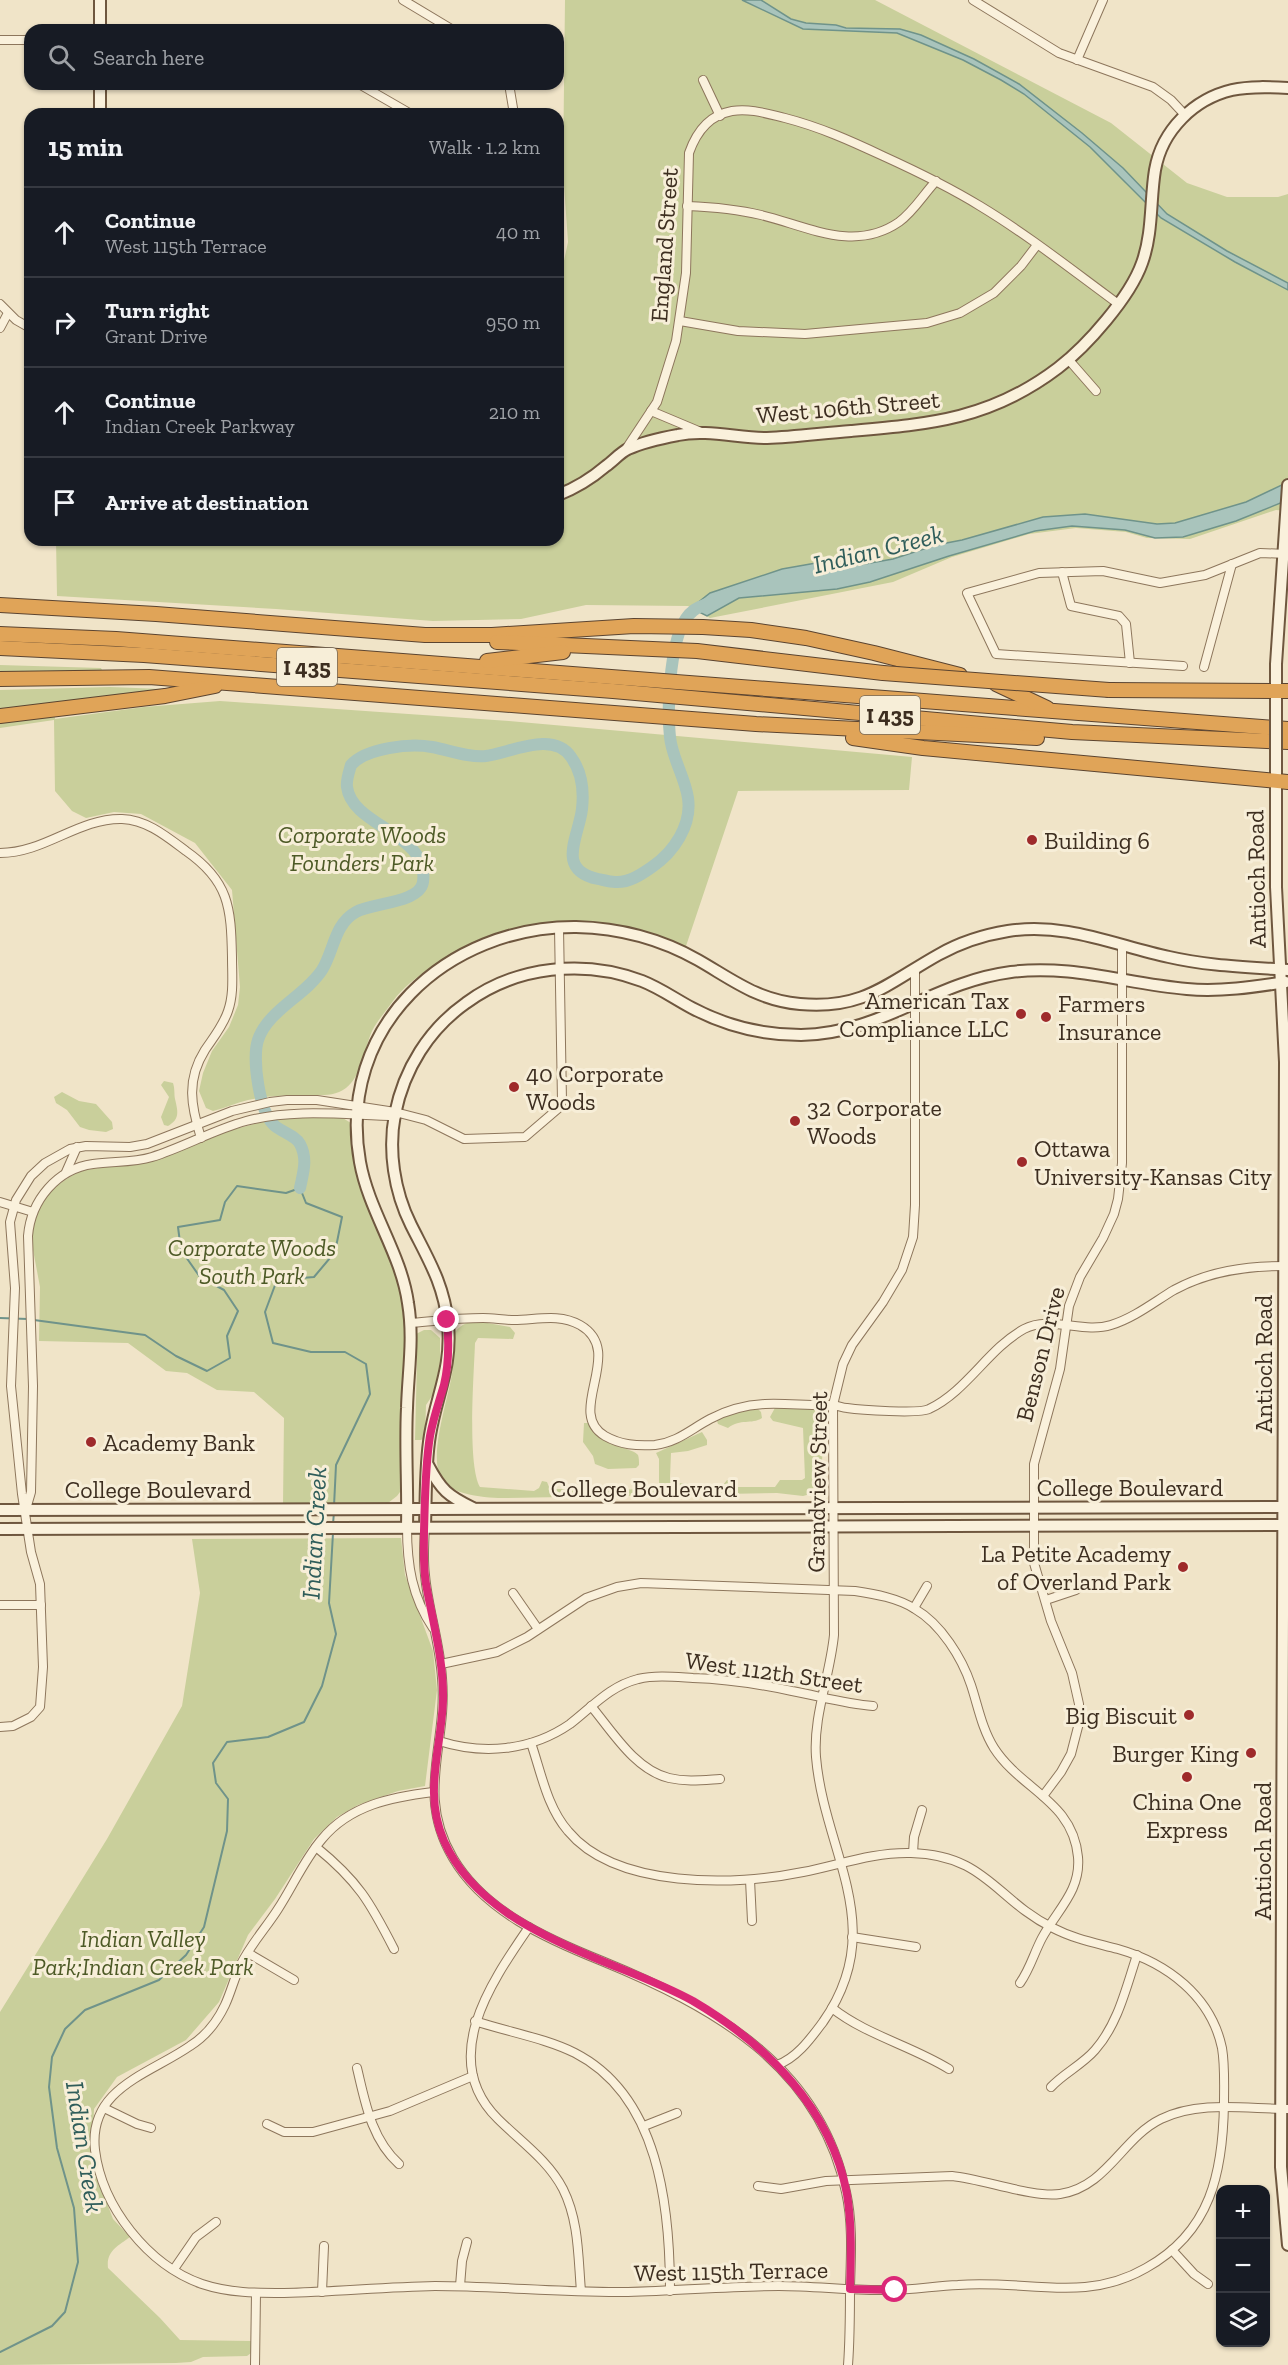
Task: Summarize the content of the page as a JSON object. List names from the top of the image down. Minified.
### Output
{"streets":{"highway":["I 435"],"main road":["West 106th Street","Antioch Road","College Boulevard"],"street":["England Street","Benson Drive","Grandview Street","West 112th Street","West 115th Terrace"]},"crossings":[["England Street","West 106th Street"],["Antioch Road","College Boulevard"],["Benson Drive","College Boulevard"],["Grandview Street","College Boulevard"],["Grandview Street","West 112th Street"],["Grandview Street","West 115th Terrace"],["West 112th Street","West 115th Terrace"]],"water":["Indian Creek"],"parks":["Corporate Woods Founders' Park","Corporate Woods South Park","Indian Valley Park;Indian Creek Park"],"places":["Building 6","American Tax Compliance LLC","Farmers Insurance","40 Corporate Woods","32 Corporate Woods","Ottawa University-Kansas City","Academy Bank","La Petite Academy of Overland Park","Big Biscuit","Burger King","China One Express"],"page":{"search":"Search here","heading":["15 min","Walk · 1.2 km"],"list":[["Continue","West 115th Terrace","40 m"],["Turn right","Grant Drive","950 m"],["Continue","Indian Creek Parkway","210 m"],"Arrive at destination"],"map_buttons":["+","−"]}}
